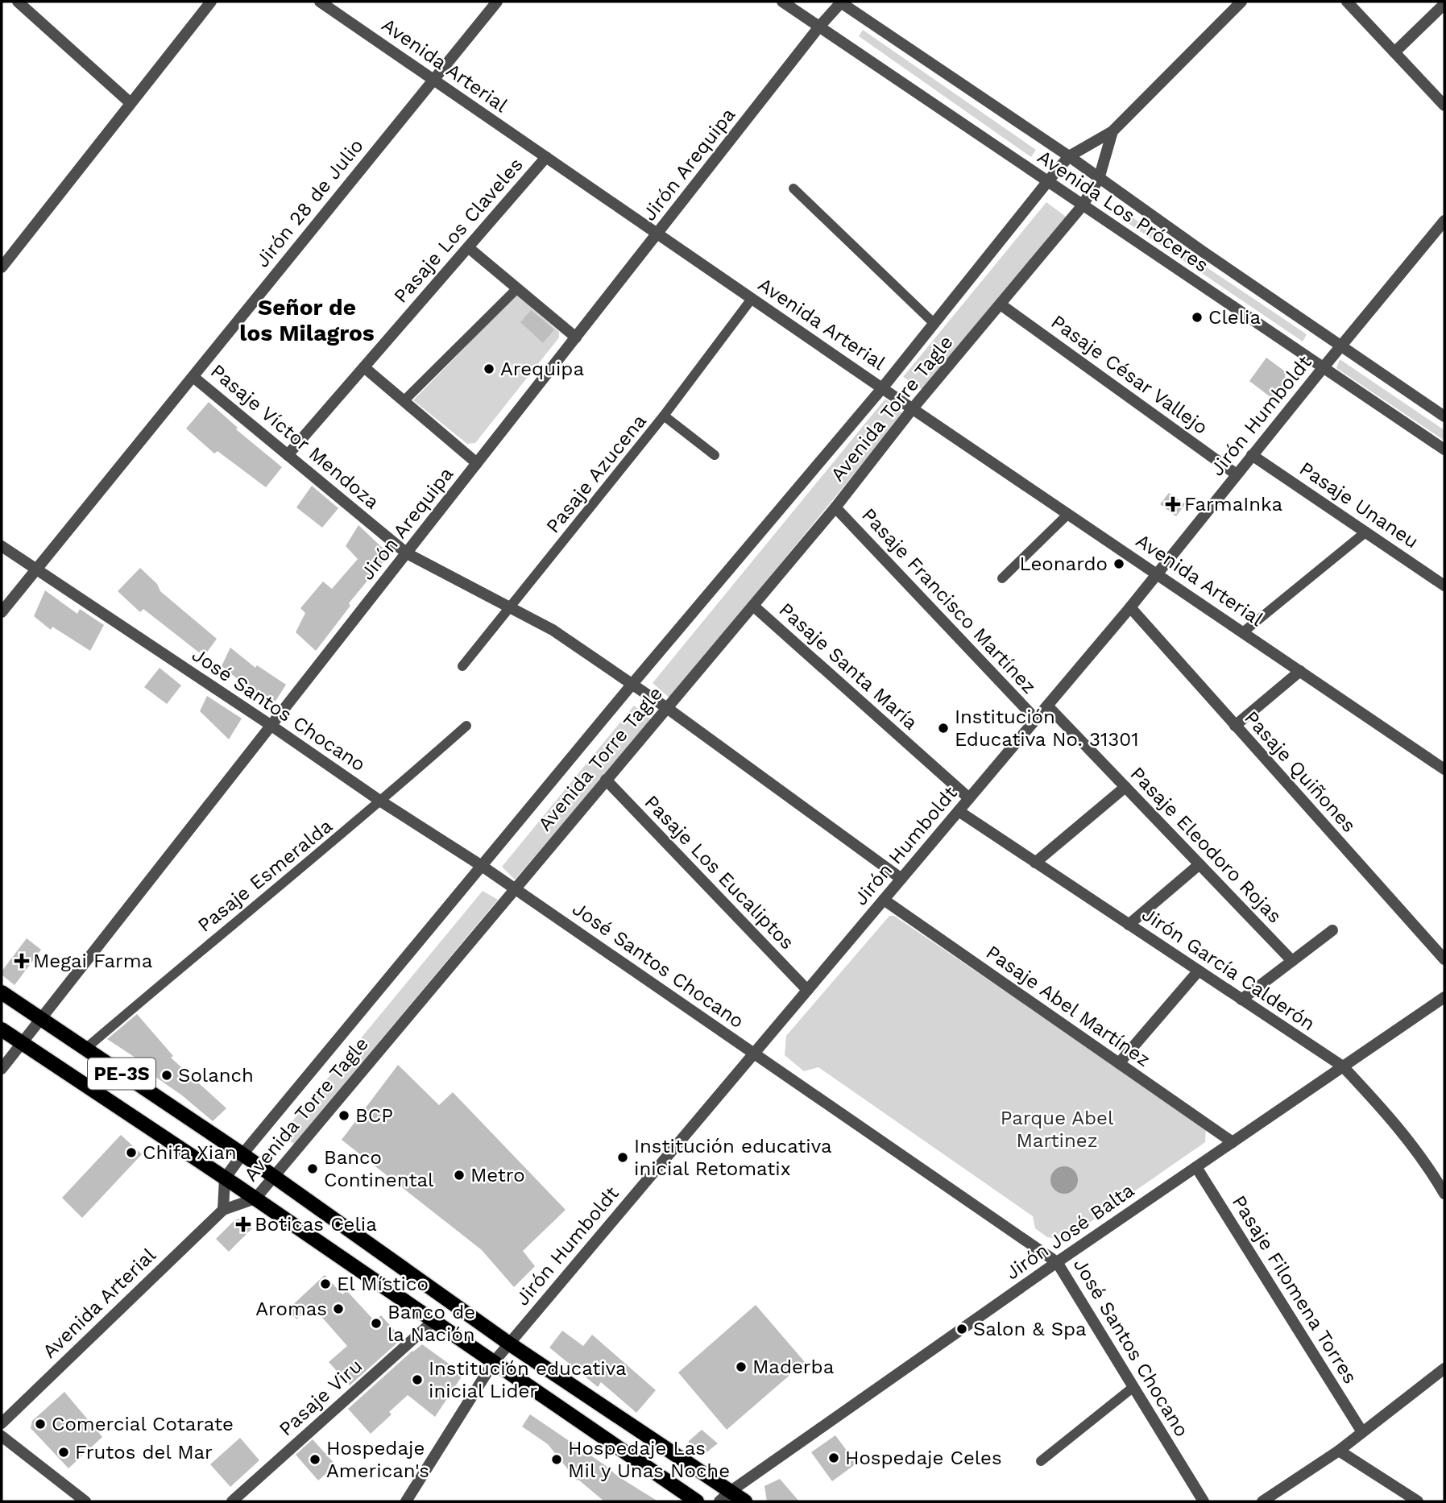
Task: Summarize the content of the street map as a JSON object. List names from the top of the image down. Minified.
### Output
{"streets":{"main road":["PE-3S"],"street":["Avenida Arterial","Jirón Arequipa","Jirón 28 de Julio","Avenida Los Próceres","Pasaje Los Claveles","Pasaje César Vallejo","Avenida Torre Tagle","Jirón Humboldt","Pasaje Víctor Mendoza","Pasaje Unaneu","Pasaje Francisco Martínez","Pasaje Santa María","José Santos Chocano","Pasaje Quiñones","Pasaje Eleodoro Rojas","Pasaje Los Eucaliptos","Jirón García Calderón","Pasaje Abel Martínez","Jirón José Balta","Pasaje Filomena Torres","Pasaje Viru"],"lane":["Pasaje Azucena","Pasaje Esmeralda"]},"crossings":[["Avenida Arterial","Jirón Arequipa"],["Avenida Arterial","Jirón 28 de Julio"],["Avenida Arterial","Pasaje Los Claveles"],["Avenida Arterial","Avenida Torre Tagle"],["Avenida Arterial","Jirón Humboldt"],["Avenida Arterial","Pasaje Azucena"],["Jirón Arequipa","Avenida Los Próceres"],["Jirón Arequipa","Pasaje Víctor Mendoza"],["Jirón Arequipa","José Santos Chocano"],["Jirón Arequipa","PE-3S"],["Jirón 28 de Julio","Pasaje Víctor Mendoza"],["Jirón 28 de Julio","José Santos Chocano"],["Avenida Los Próceres","Avenida Torre Tagle"],["Avenida Los Próceres","Jirón Humboldt"],["Pasaje Los Claveles","Pasaje Víctor Mendoza"],["Pasaje César Vallejo","Avenida Torre Tagle"],["Pasaje César Vallejo","Jirón Humboldt"],["Avenida Torre Tagle","Pasaje Víctor Mendoza"],["Avenida Torre Tagle","Pasaje Francisco Martínez"],["Avenida Torre Tagle","Pasaje Santa María"],["Avenida Torre Tagle","José Santos Chocano"],["Avenida Torre Tagle","Pasaje Los Eucaliptos"],["Avenida Torre Tagle","PE-3S"],["Jirón Humboldt","Pasaje Unaneu"],["Jirón Humboldt","Pasaje Francisco Martínez"],["Jirón Humboldt","Pasaje Santa María"],["Jirón Humboldt","José Santos Chocano"],["Jirón Humboldt","Pasaje Quiñones"],["Jirón Humboldt","Pasaje Eleodoro Rojas"],["Jirón Humboldt","Pasaje Los Eucaliptos"],["Jirón Humboldt","Jirón García Calderón"],["Jirón Humboldt","Pasaje Abel Martínez"],["Jirón Humboldt","PE-3S"],["Pasaje Víctor Mendoza","Pasaje Azucena"],["José Santos Chocano","Pasaje Esmeralda"],["José Santos Chocano","Jirón José Balta"],["Pasaje Esmeralda","PE-3S"],["Jirón García Calderón","Jirón José Balta"],["Pasaje Abel Martínez","Jirón José Balta"],["PE-3S","Jirón José Balta"],["PE-3S","Pasaje Viru"],["Jirón José Balta","Pasaje Filomena Torres"]],"districts":["Señor de los Milagros"],"parks":["Parque Abel Martinez"],"places":{"other":["Clelia","Arequipa","Leonardo","Institución Educativa No. 31301","Solanch","BCP","Chifa Xian","Institución educativa inicial Retomatix","Banco Continental","Metro","El Místico","Aromas","Banco de la Nación","Salon & Spa","Maderba","Institución educativa inicial Lider","Comercial Cotarate","Frutos del Mar","Hospedaje Celes","Hospedaje American's","Hospedaje Las Mil y Unas Noche"],"health":["FarmaInka","Megai Farma","Boticas Celia"]}}
